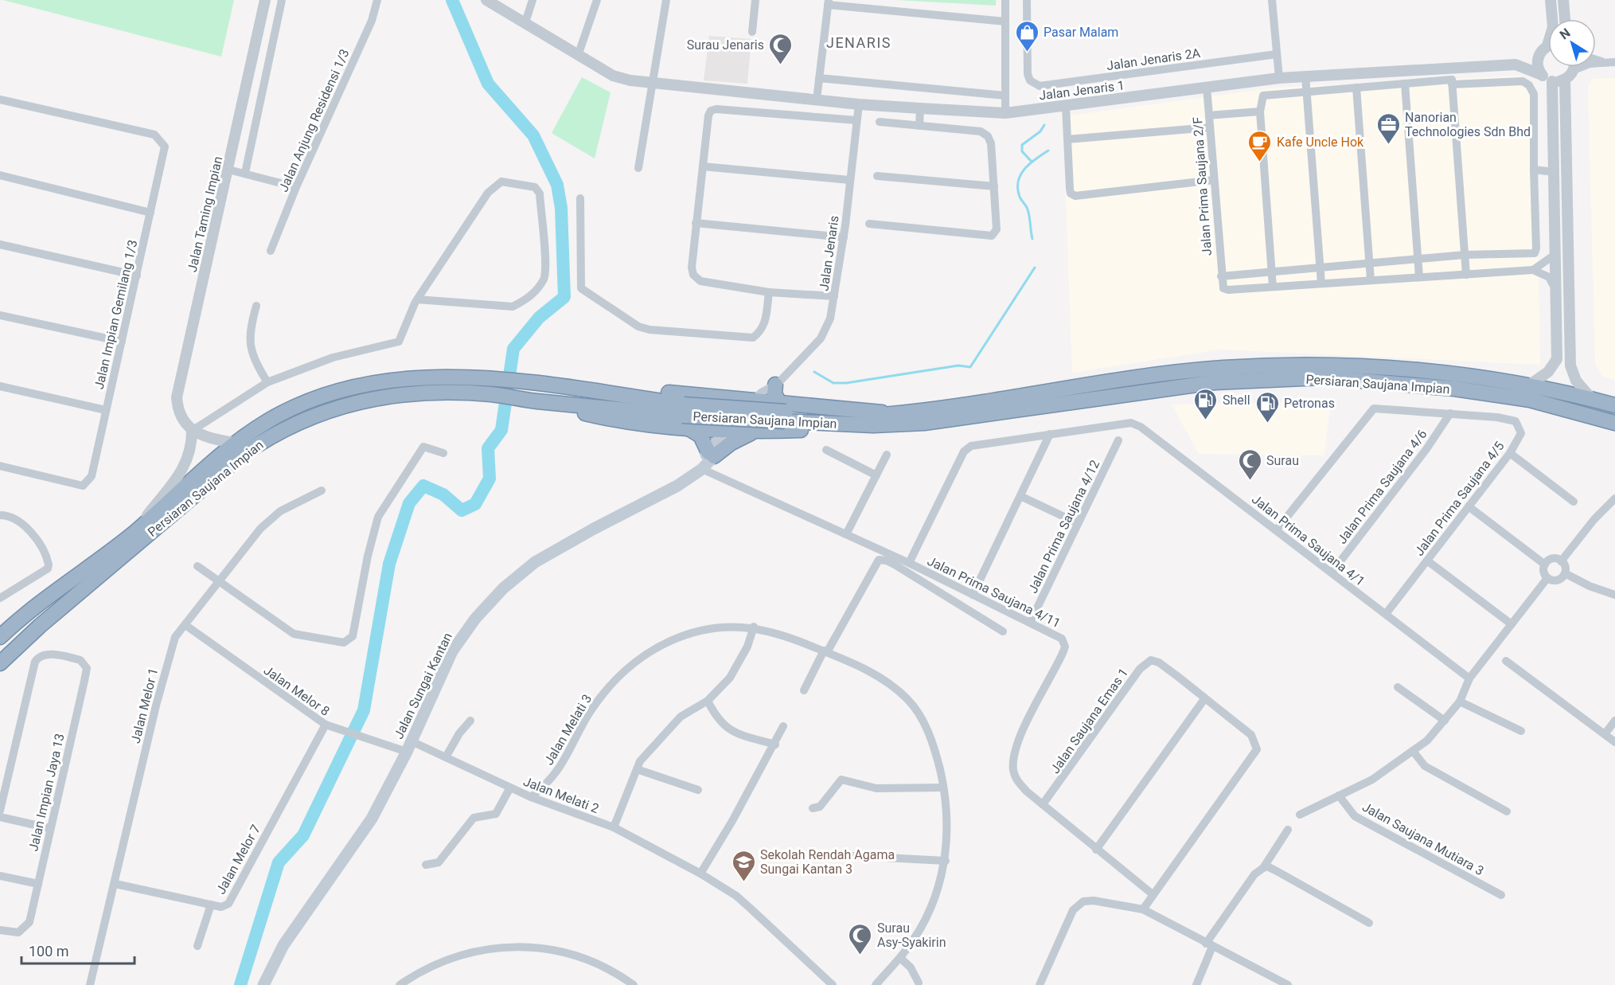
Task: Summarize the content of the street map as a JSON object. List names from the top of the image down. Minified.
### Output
{"streets":{"highway":["Persiaran Saujana Impian"],"main road":["Jalan Sungai Kantan"],"street":["Jalan Jenaris 2A","Jalan Jenaris 1","Jalan Anjung Residensi 1/3","Jalan Prima Saujana 2/F","Jalan Taming Impian","Jalan Jenaris","Jalan Impian Gemilang 1/3","Jalan Prima Saujana 4/6","Jalan Prima Saujana 4/5","Jalan Prima Saujana 4/12","Jalan Prima Saujana 4/1","Jalan Prima Saujana 4/11","Jalan Melor 8","Jalan Melor 1","Jalan Saujana Emas 1","Jalan Melati 3","Jalan Impian Jaya 13","Jalan Melati 2","Jalan Saujana Mutiara 3","Jalan Melor 7"]},"crossings":[["Jalan Jenaris 1","Jalan Prima Saujana 2/F"],["Jalan Jenaris 1","Jalan Jenaris"],["Jalan Jenaris","Jalan Sungai Kantan"],["Jalan Prima Saujana 4/6","Jalan Prima Saujana 4/5"],["Jalan Prima Saujana 4/6","Jalan Prima Saujana 4/1"],["Jalan Prima Saujana 4/5","Jalan Prima Saujana 4/1"],["Jalan Prima Saujana 4/12","Jalan Prima Saujana 4/11"],["Jalan Prima Saujana 4/1","Jalan Prima Saujana 4/11"],["Jalan Prima Saujana 4/11","Jalan Sungai Kantan"],["Jalan Prima Saujana 4/11","Jalan Saujana Emas 1"],["Jalan Sungai Kantan","Jalan Melor 8"],["Jalan Sungai Kantan","Jalan Melati 2"],["Jalan Melor 8","Jalan Melor 1"],["Jalan Melor 8","Jalan Melati 2"],["Jalan Melor 8","Jalan Melor 7"],["Jalan Melor 1","Jalan Melor 7"],["Jalan Melati 3","Jalan Melati 2"]],"districts":["JENARIS"],"places":{"shop":["Pasar Malam"],"mosque":["Surau Jenaris","Surau","Surau Asy-Syakirin"],"office":["Nanorian Technologies Sdn Bhd"],"cafe":["Kafe Uncle Hok"],"fuel station":["Shell","Petronas"],"school or university":["Sekolah Rendah Agama Sungai Kantan 3"]},"scale_bar":"100 m","north":"top left"}
